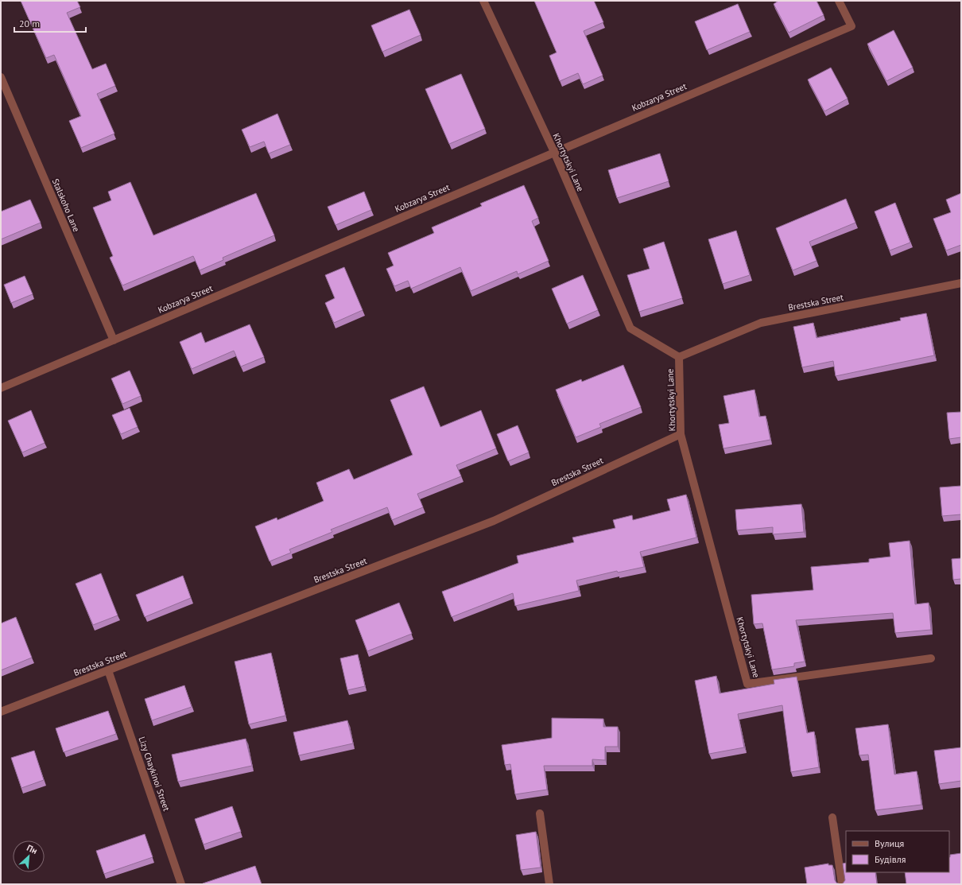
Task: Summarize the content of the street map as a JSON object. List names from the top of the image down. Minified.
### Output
{"streets":{"street":["Kobzarya Street","Khortytskyi Lane","Stalskoho Lane","Brestska Street","Lizy Chaykinoi Street"]},"crossings":[["Kobzarya Street","Khortytskyi Lane"],["Kobzarya Street","Stalskoho Lane"],["Khortytskyi Lane","Brestska Street"],["Brestska Street","Lizy Chaykinoi Street"]],"legend":["Вулиця","Будівля"],"scale_bar":"20 m","north":"top right"}
